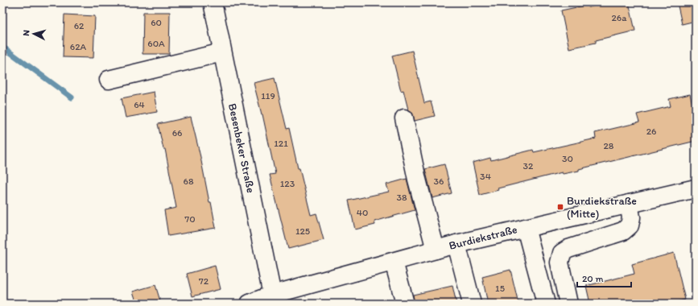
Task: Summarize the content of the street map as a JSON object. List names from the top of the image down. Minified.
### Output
{"streets":{"street":["Besenbeker Straße","Burdiekstraße"]},"crossings":[["Besenbeker Straße","Burdiekstraße"]],"places":{"transit":["Burdiekstraße (Mitte)"]},"house_numbers":["26a","60","62","60A","62A","119","64","26","66","121","28","30","32","34","68","36","123","38","40","70","125","72","15"],"scale_bar":"20 m","north":"left"}
